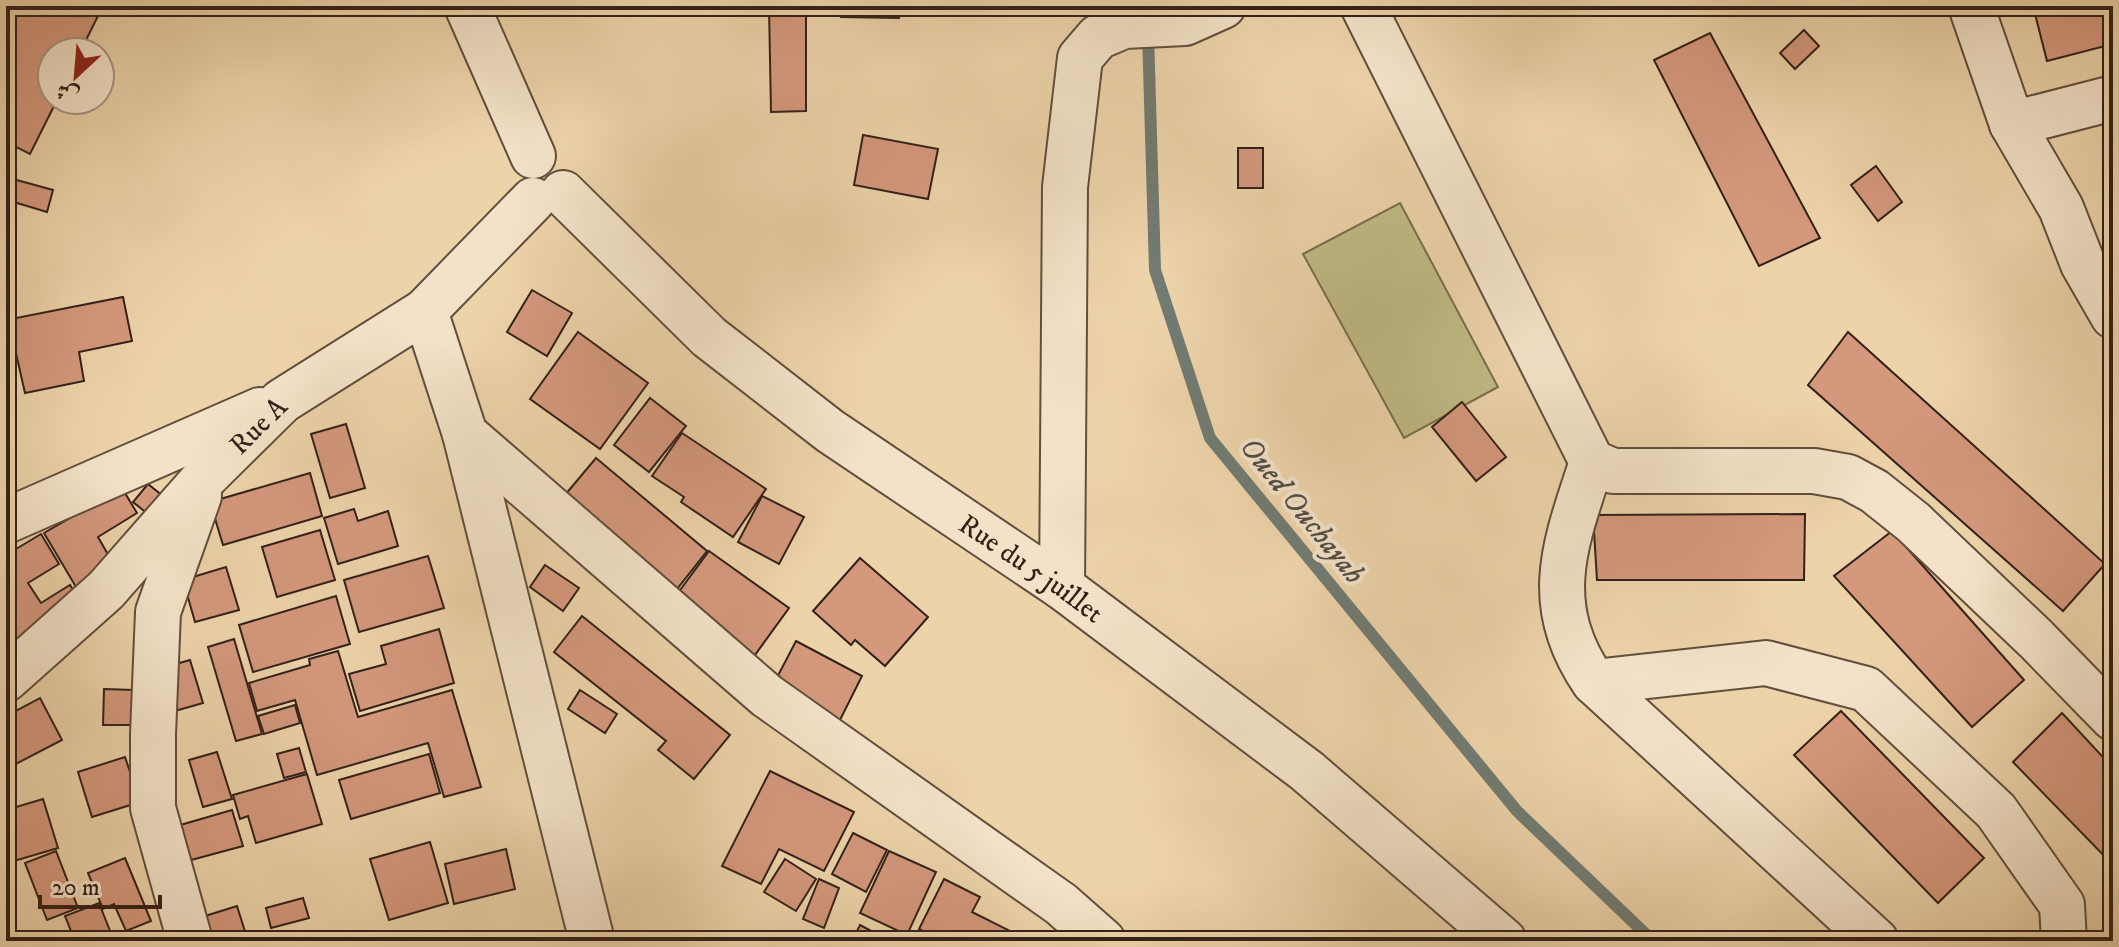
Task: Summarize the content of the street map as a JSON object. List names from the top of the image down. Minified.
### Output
{"streets":{"street":["Rue A","Rue du 5 juillet"]},"crossings":[["Rue A","Rue du 5 juillet"]],"water":["Oued Ouchayah"],"scale_bar":"20 m","north":"bottom left"}
